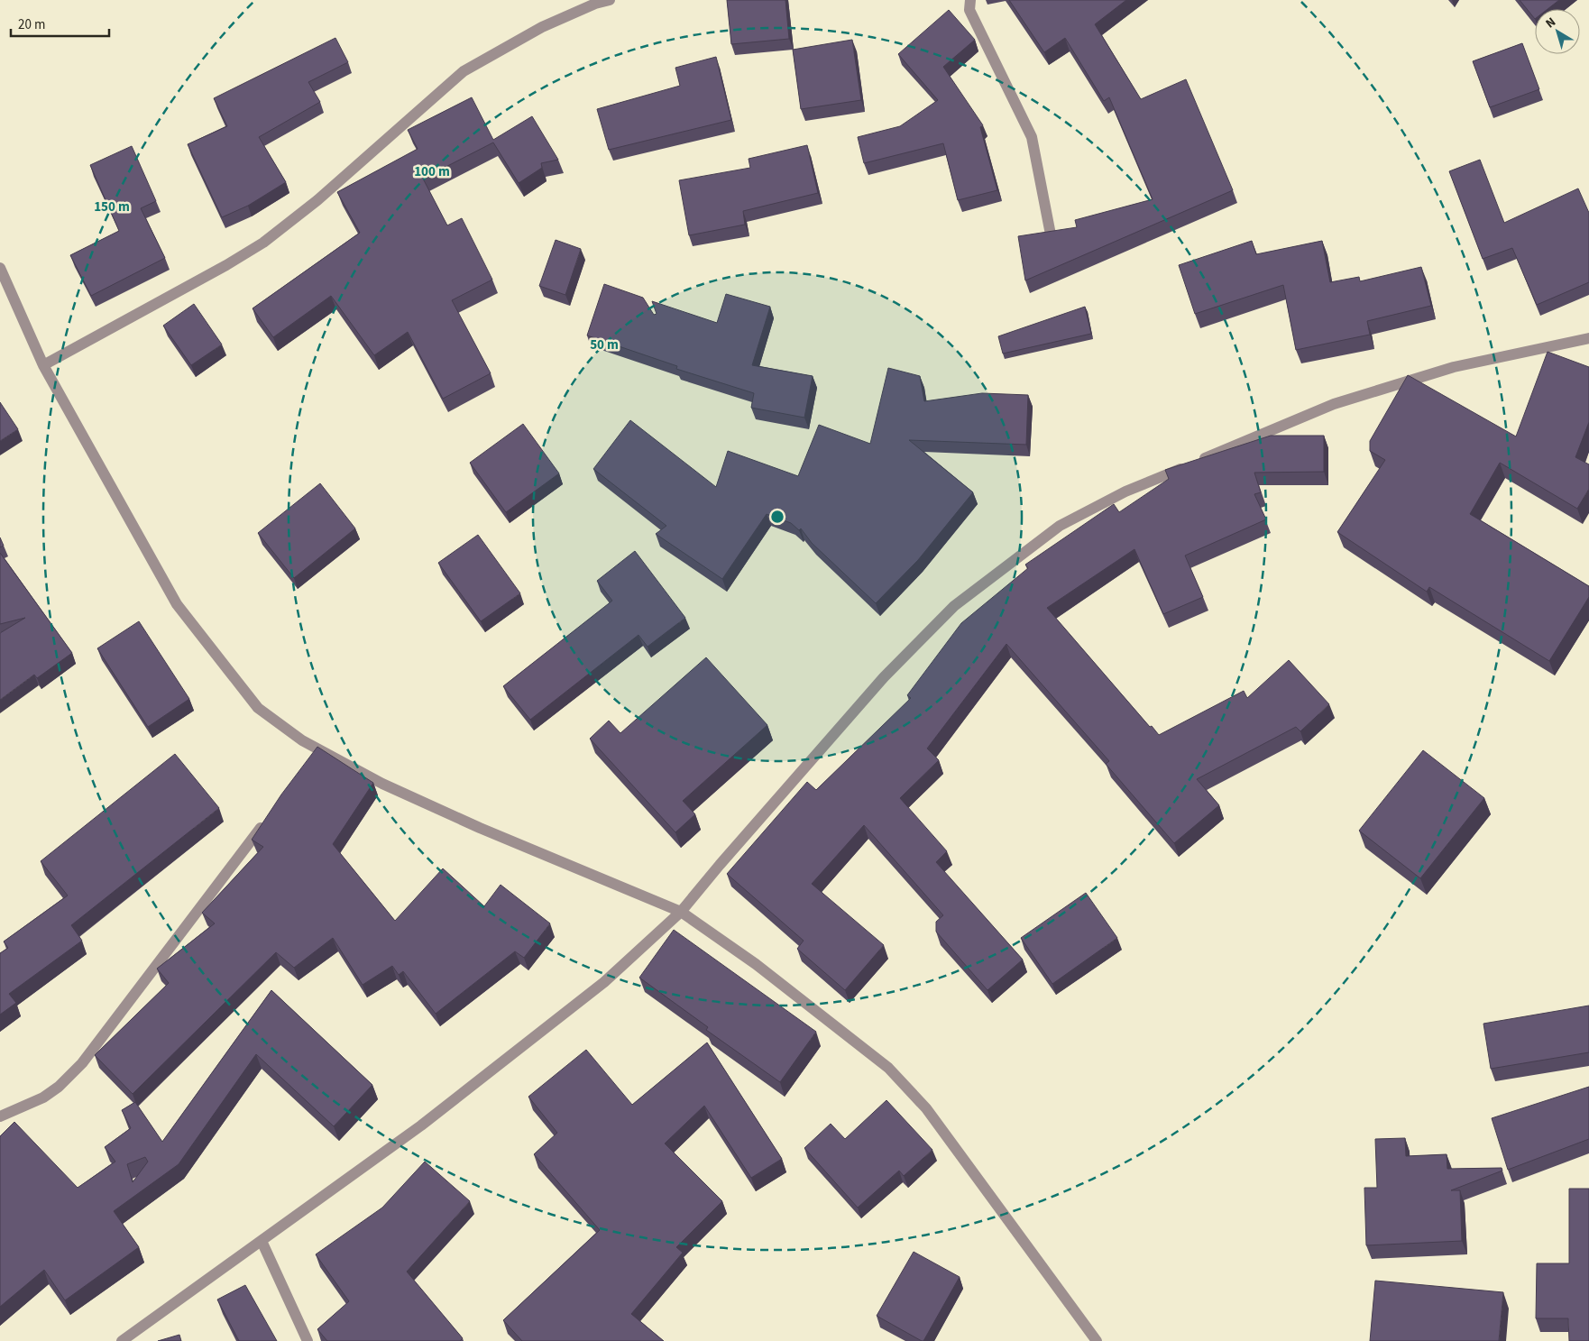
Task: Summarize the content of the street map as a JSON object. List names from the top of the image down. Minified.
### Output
{"scale_bar":"20 m","north":"top left","rings":["100 m","150 m","50 m"]}
